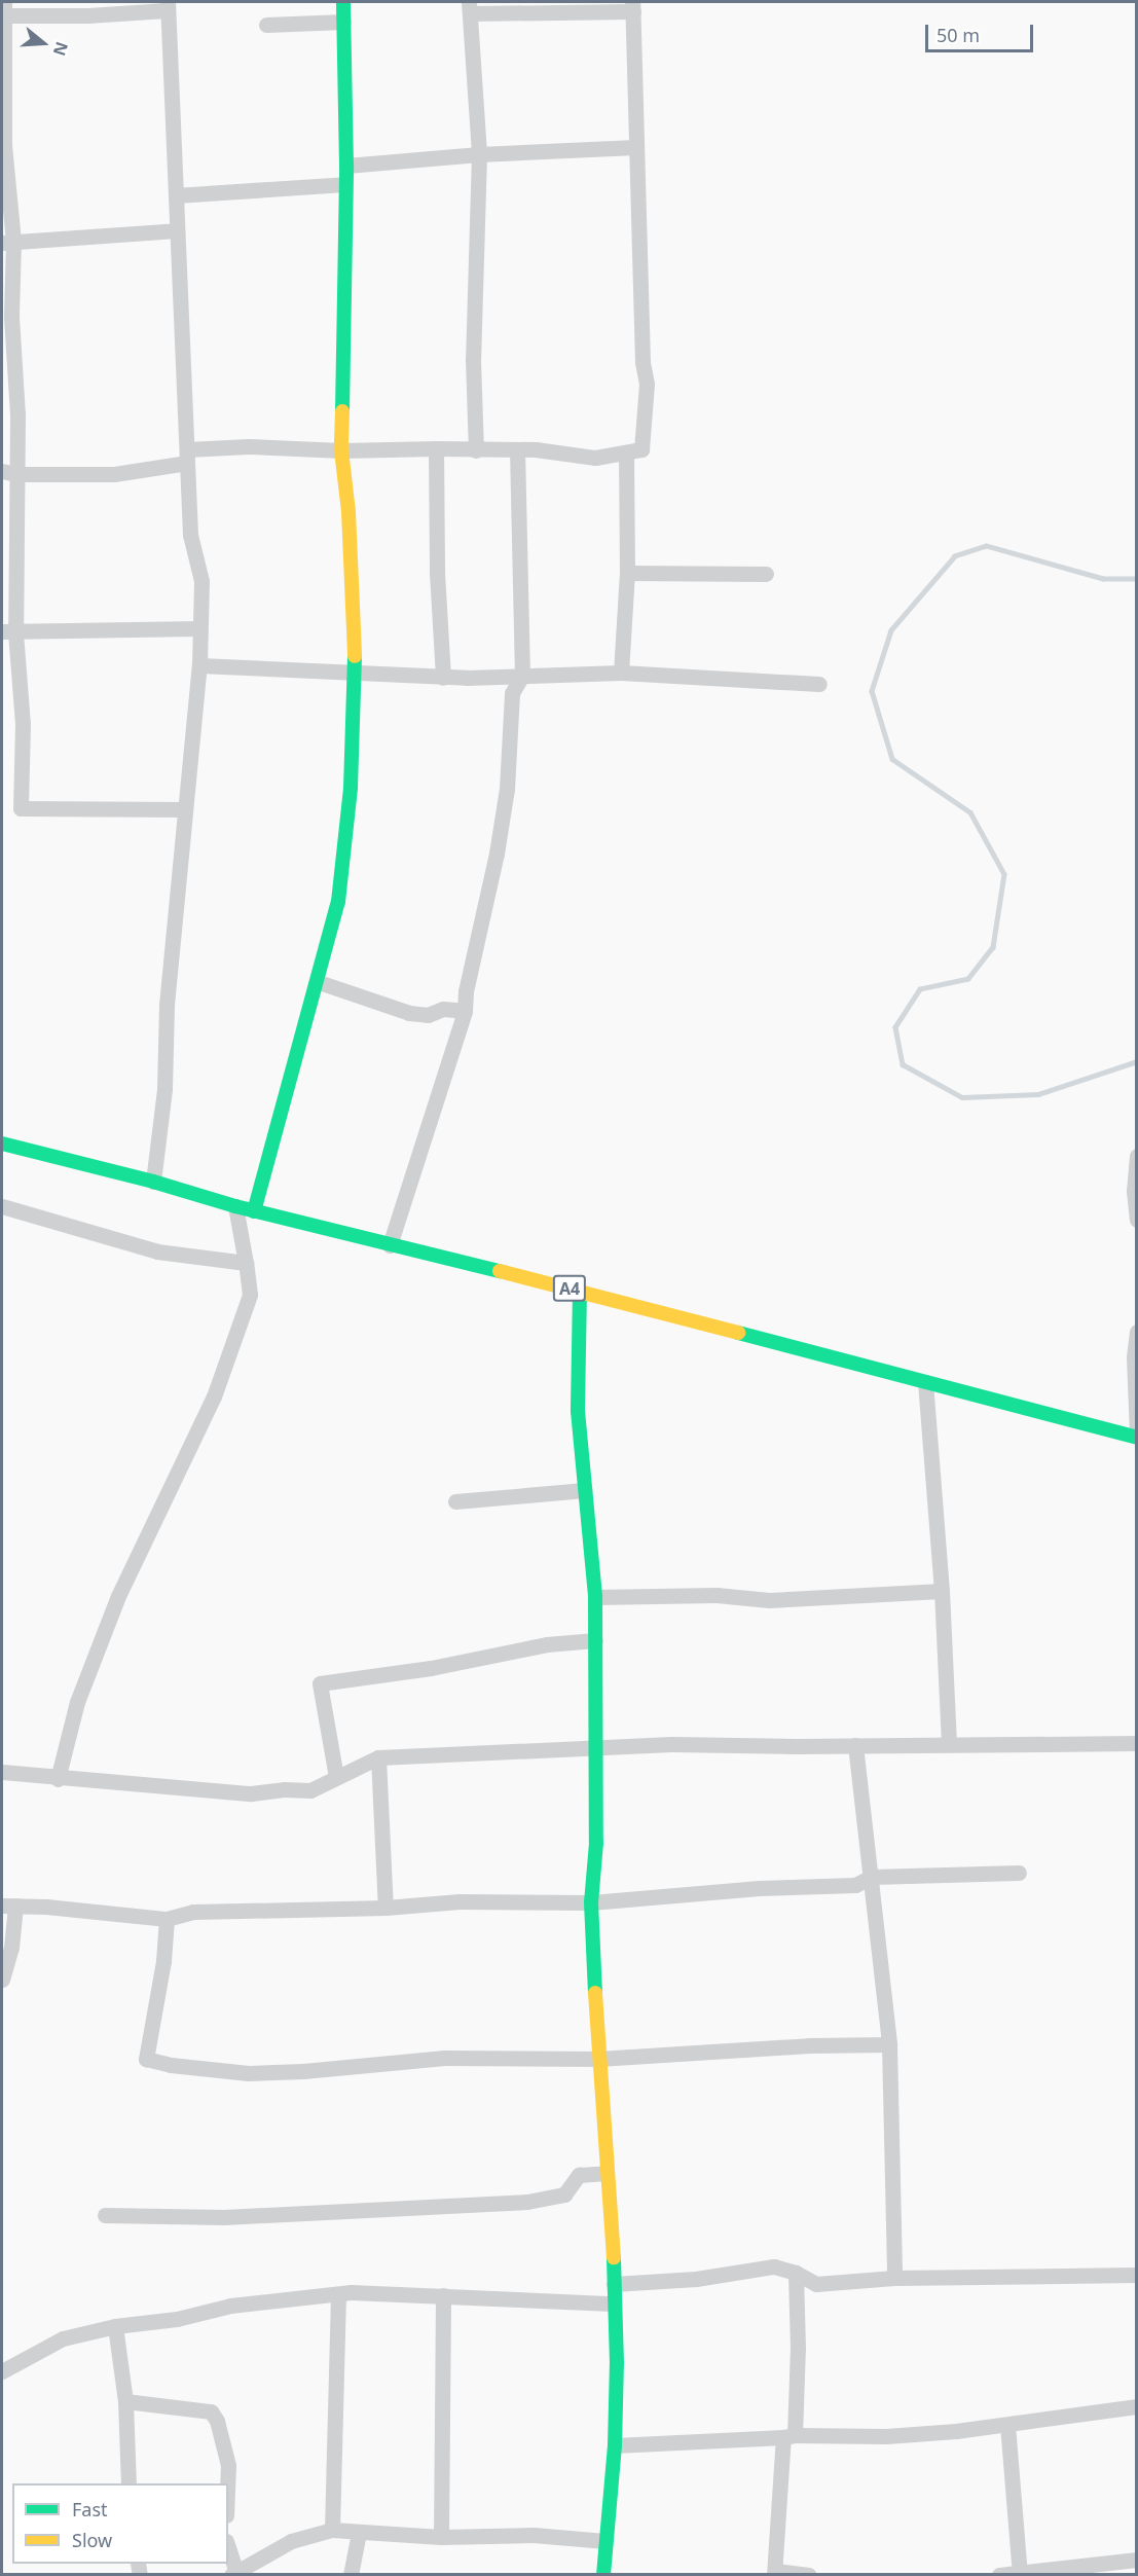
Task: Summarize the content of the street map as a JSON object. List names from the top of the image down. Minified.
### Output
{"streets":{"main road":["A4"]},"legend":["Fast","Slow"],"scale_bar":"50 m","north":"right"}
